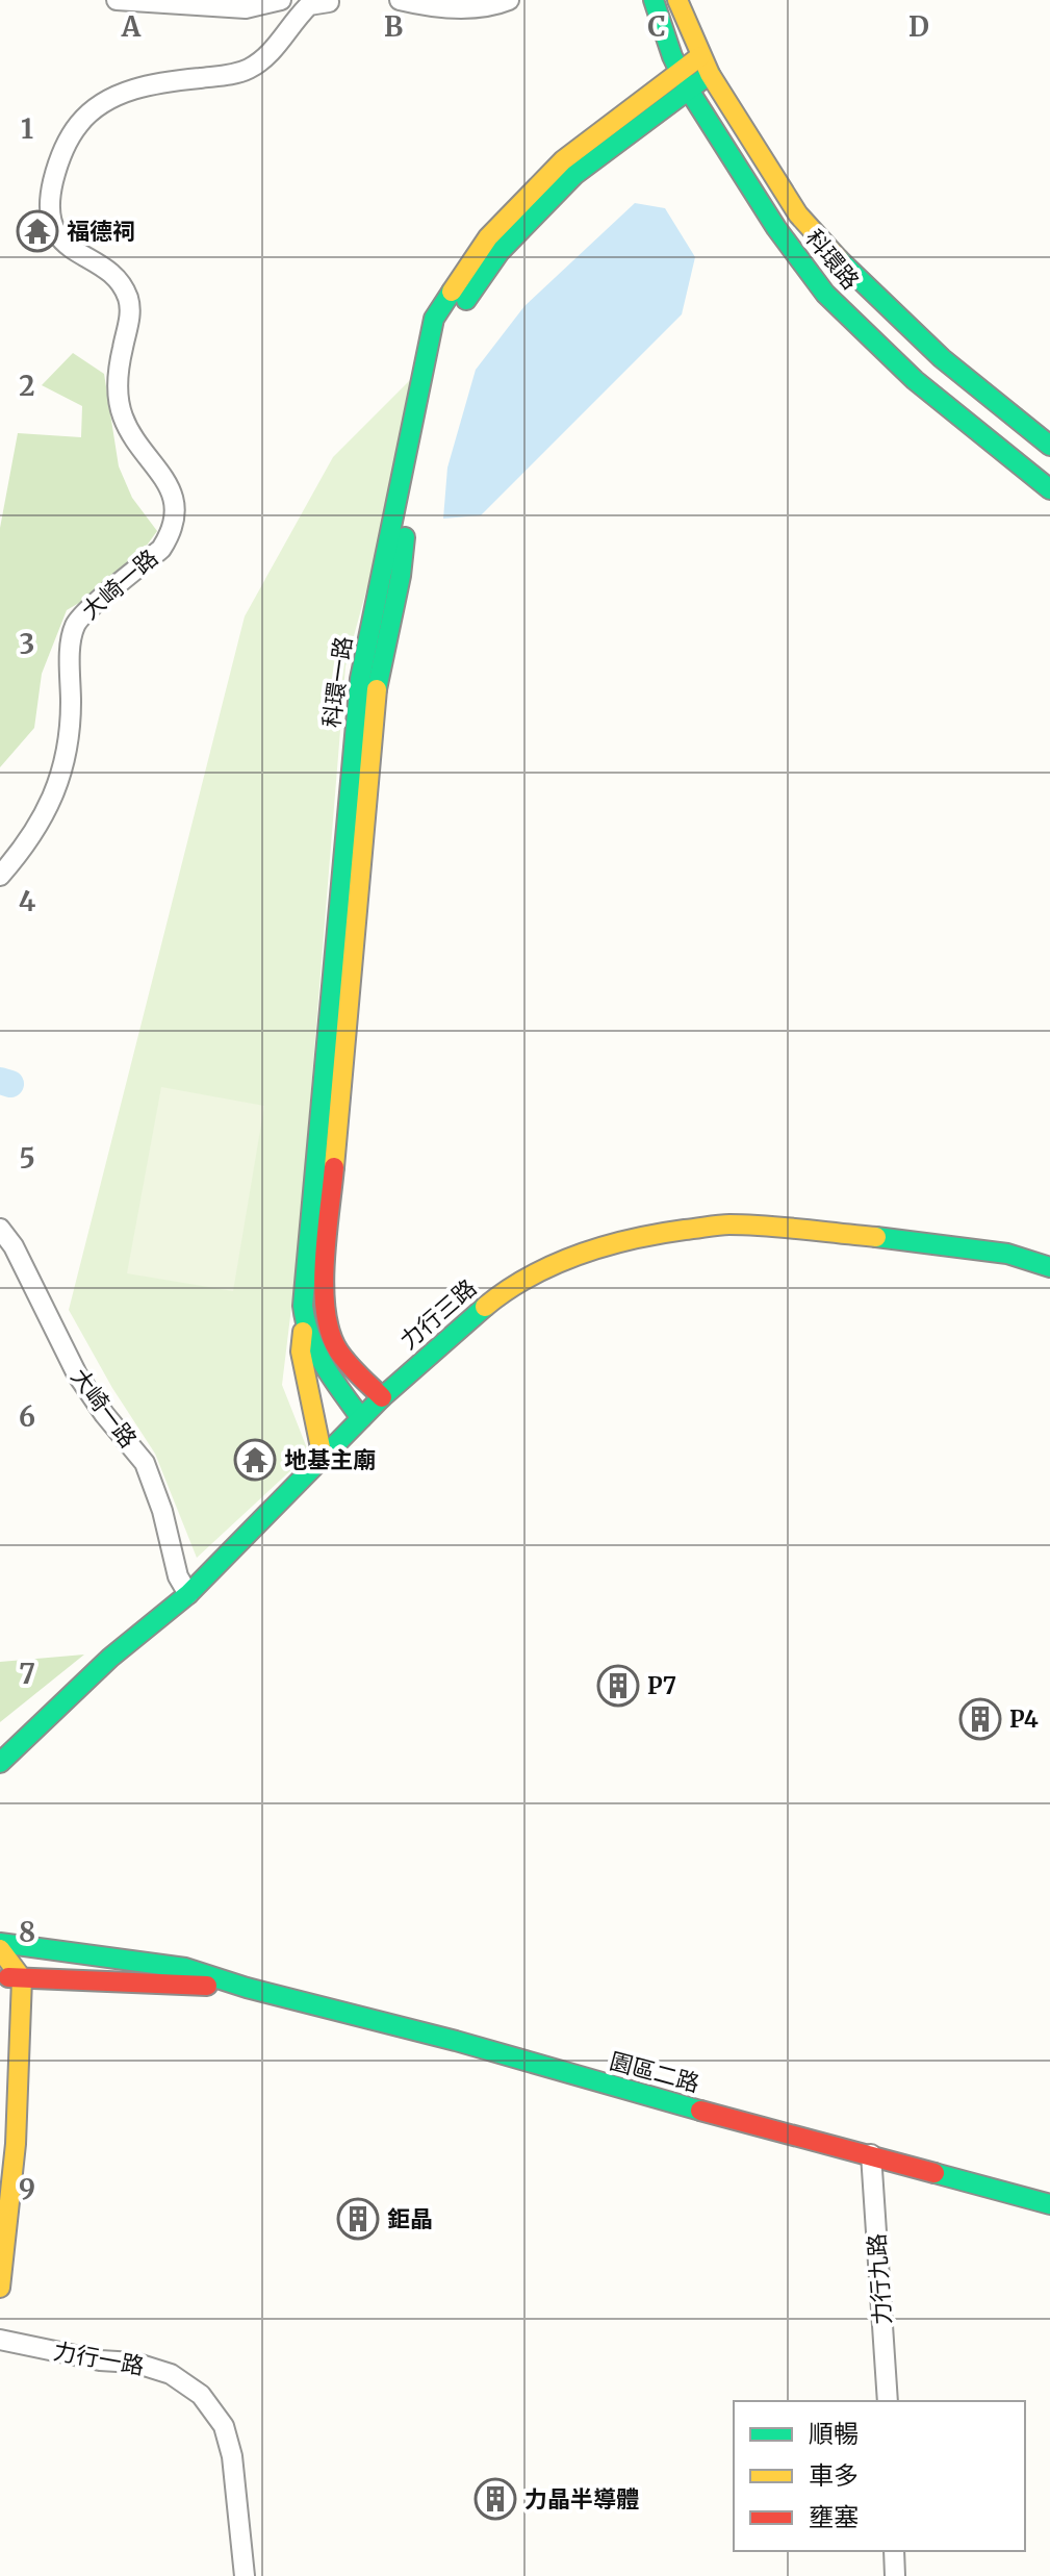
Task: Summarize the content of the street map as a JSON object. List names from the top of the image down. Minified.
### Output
{"streets":{"street":["科環路","大崎一路","科環一路","力行三路","園區二路","力行九路","力行一路"]},"crossings":[["科環路","科環一路"],["大崎一路","力行三路"],["科環一路","力行三路"],["園區二路","力行九路"]],"places":{"temple":["福德祠","地基主廟"],"building":["P7","P4","鉅晶","力晶半導體"]},"legend":["順暢","車多","壅塞"],"grid":{"columns":["A","B","C","D"],"rows":["1","2","3","4","5","6","7","8","9"]}}
